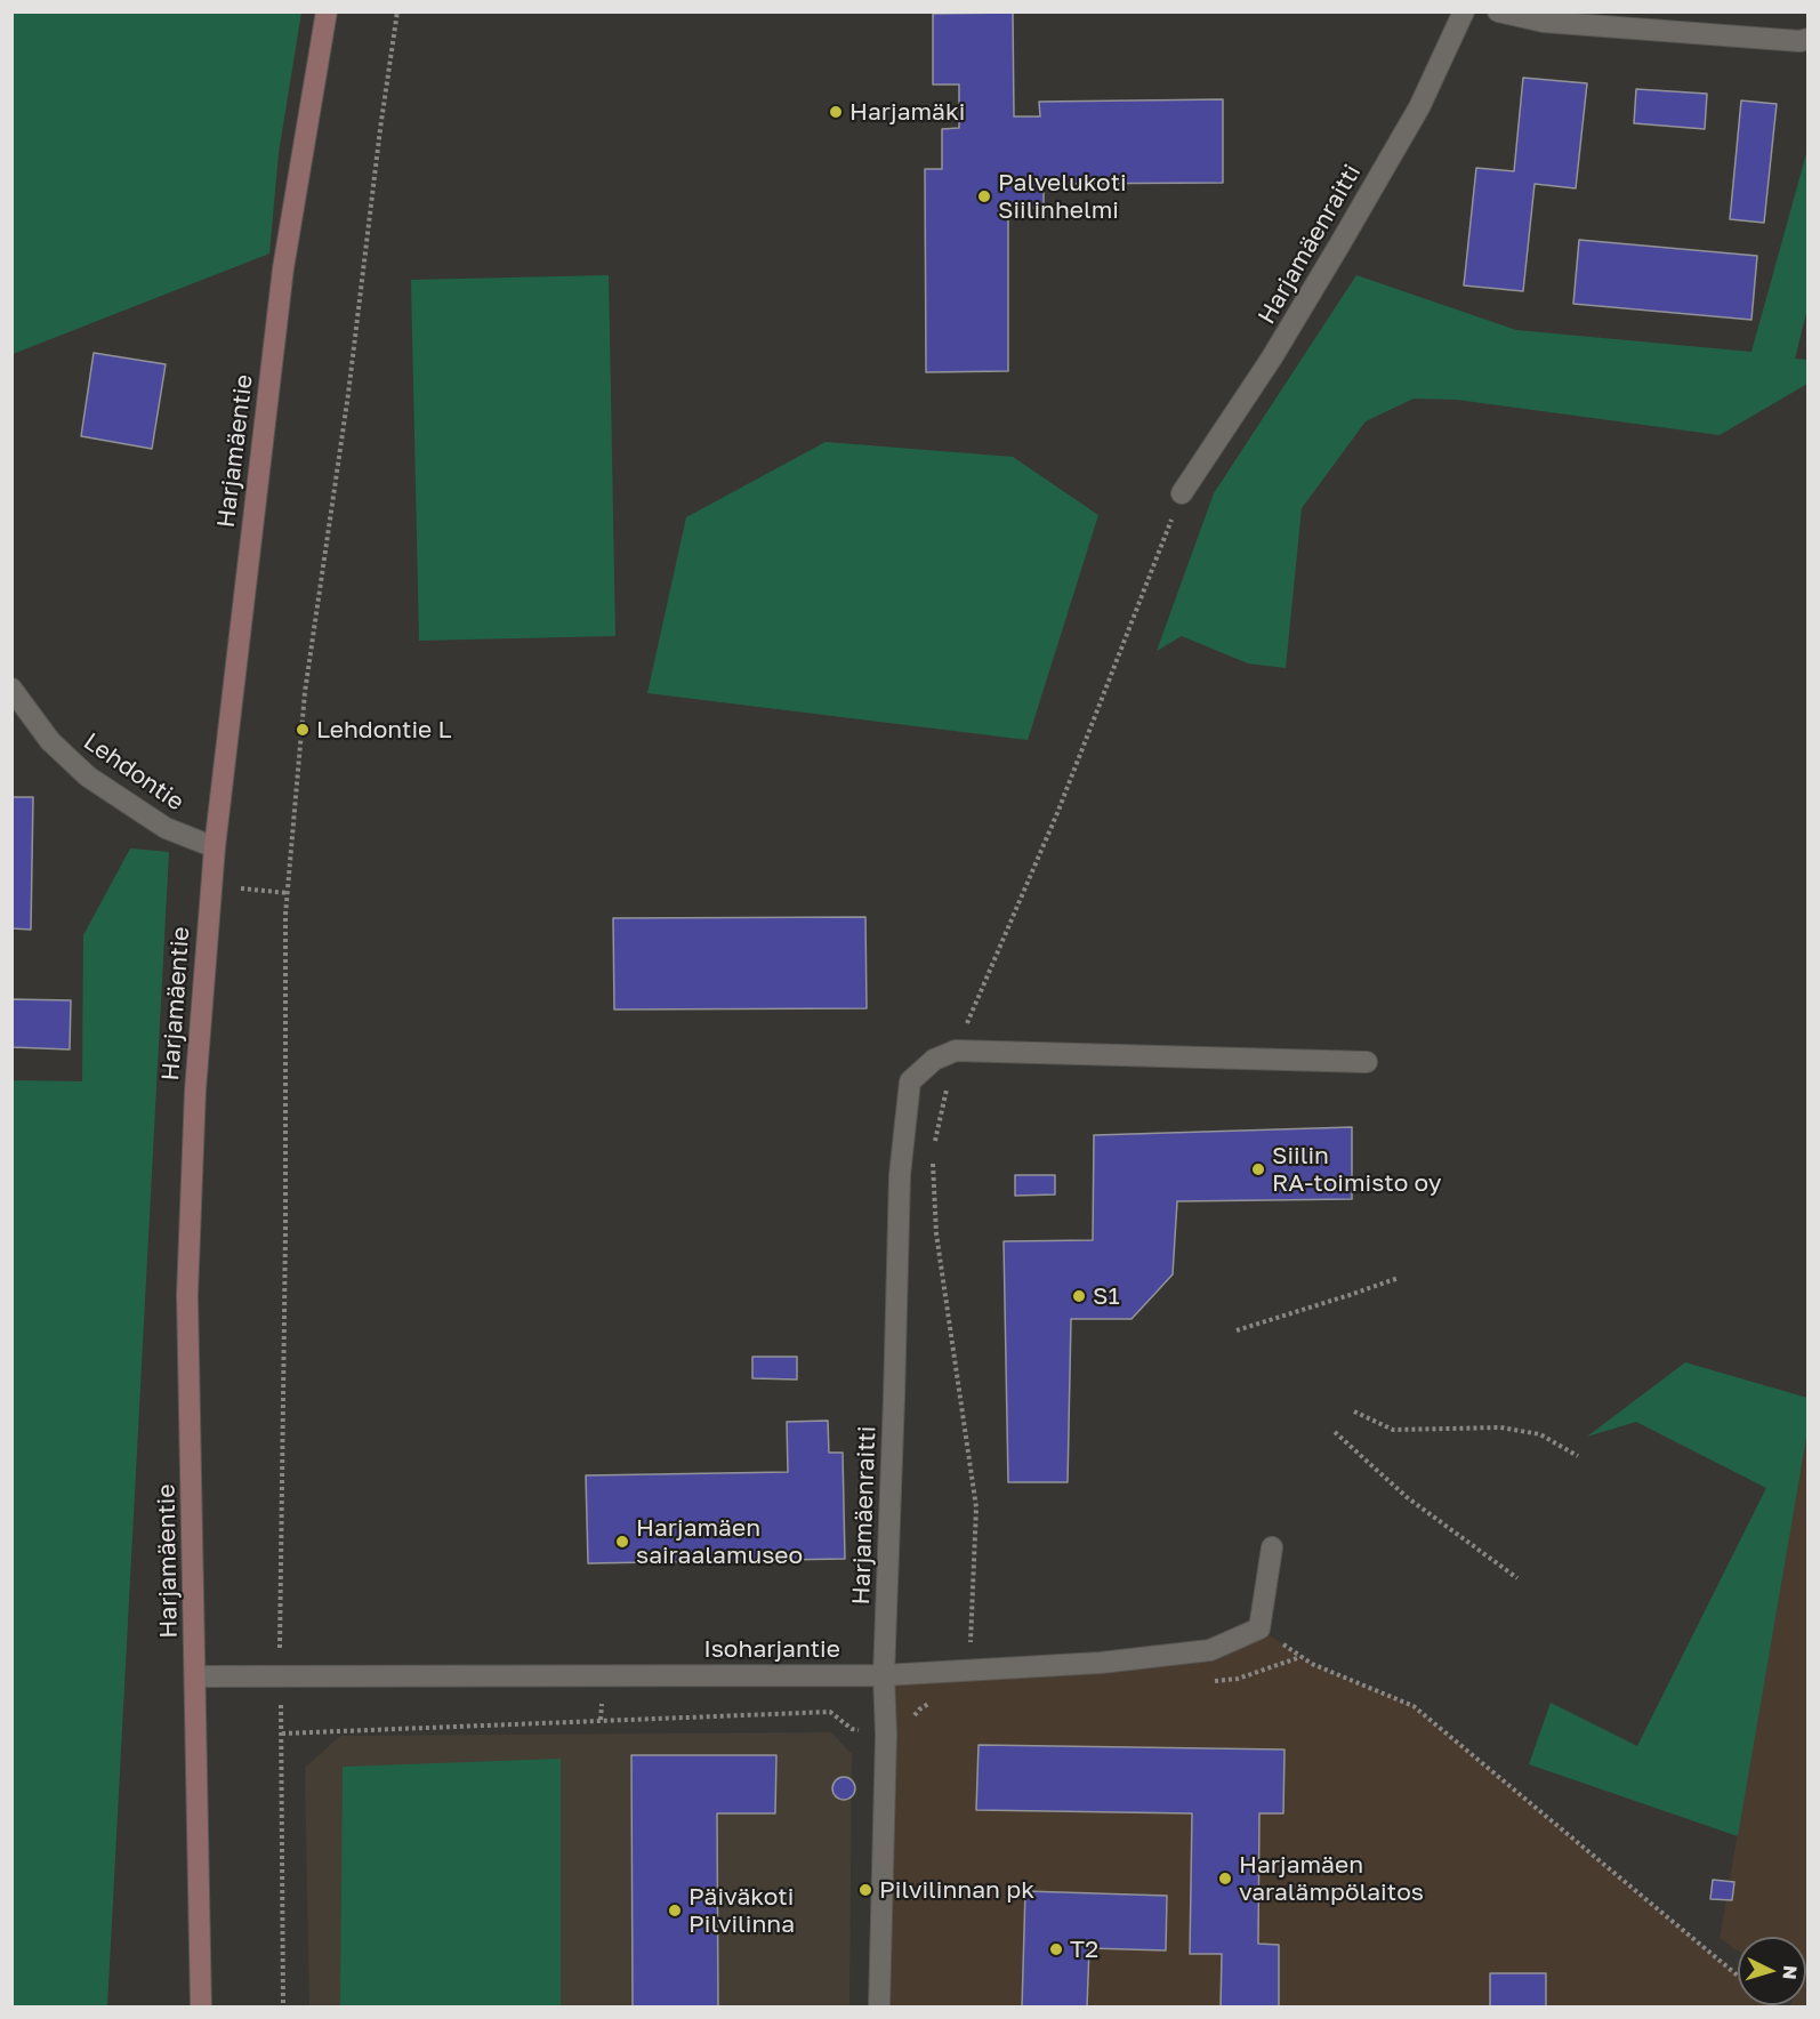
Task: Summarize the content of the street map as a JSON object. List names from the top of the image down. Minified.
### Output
{"streets":{"street":["Harjamäenraitti","Harjamäentie","Lehdontie","Isoharjantie"]},"crossings":[["Harjamäenraitti","Isoharjantie"],["Harjamäentie","Lehdontie"],["Harjamäentie","Isoharjantie"]],"places":["Harjamäki","Palvelukoti Siilinhelmi","Lehdontie L","Siilin RA-toimisto oy","S1","Harjamäen sairaalamuseo","Harjamäen varalämpölaitos","Pilvilinnan pk","Päiväkoti Pilvilinna","T2"],"north":"right"}
